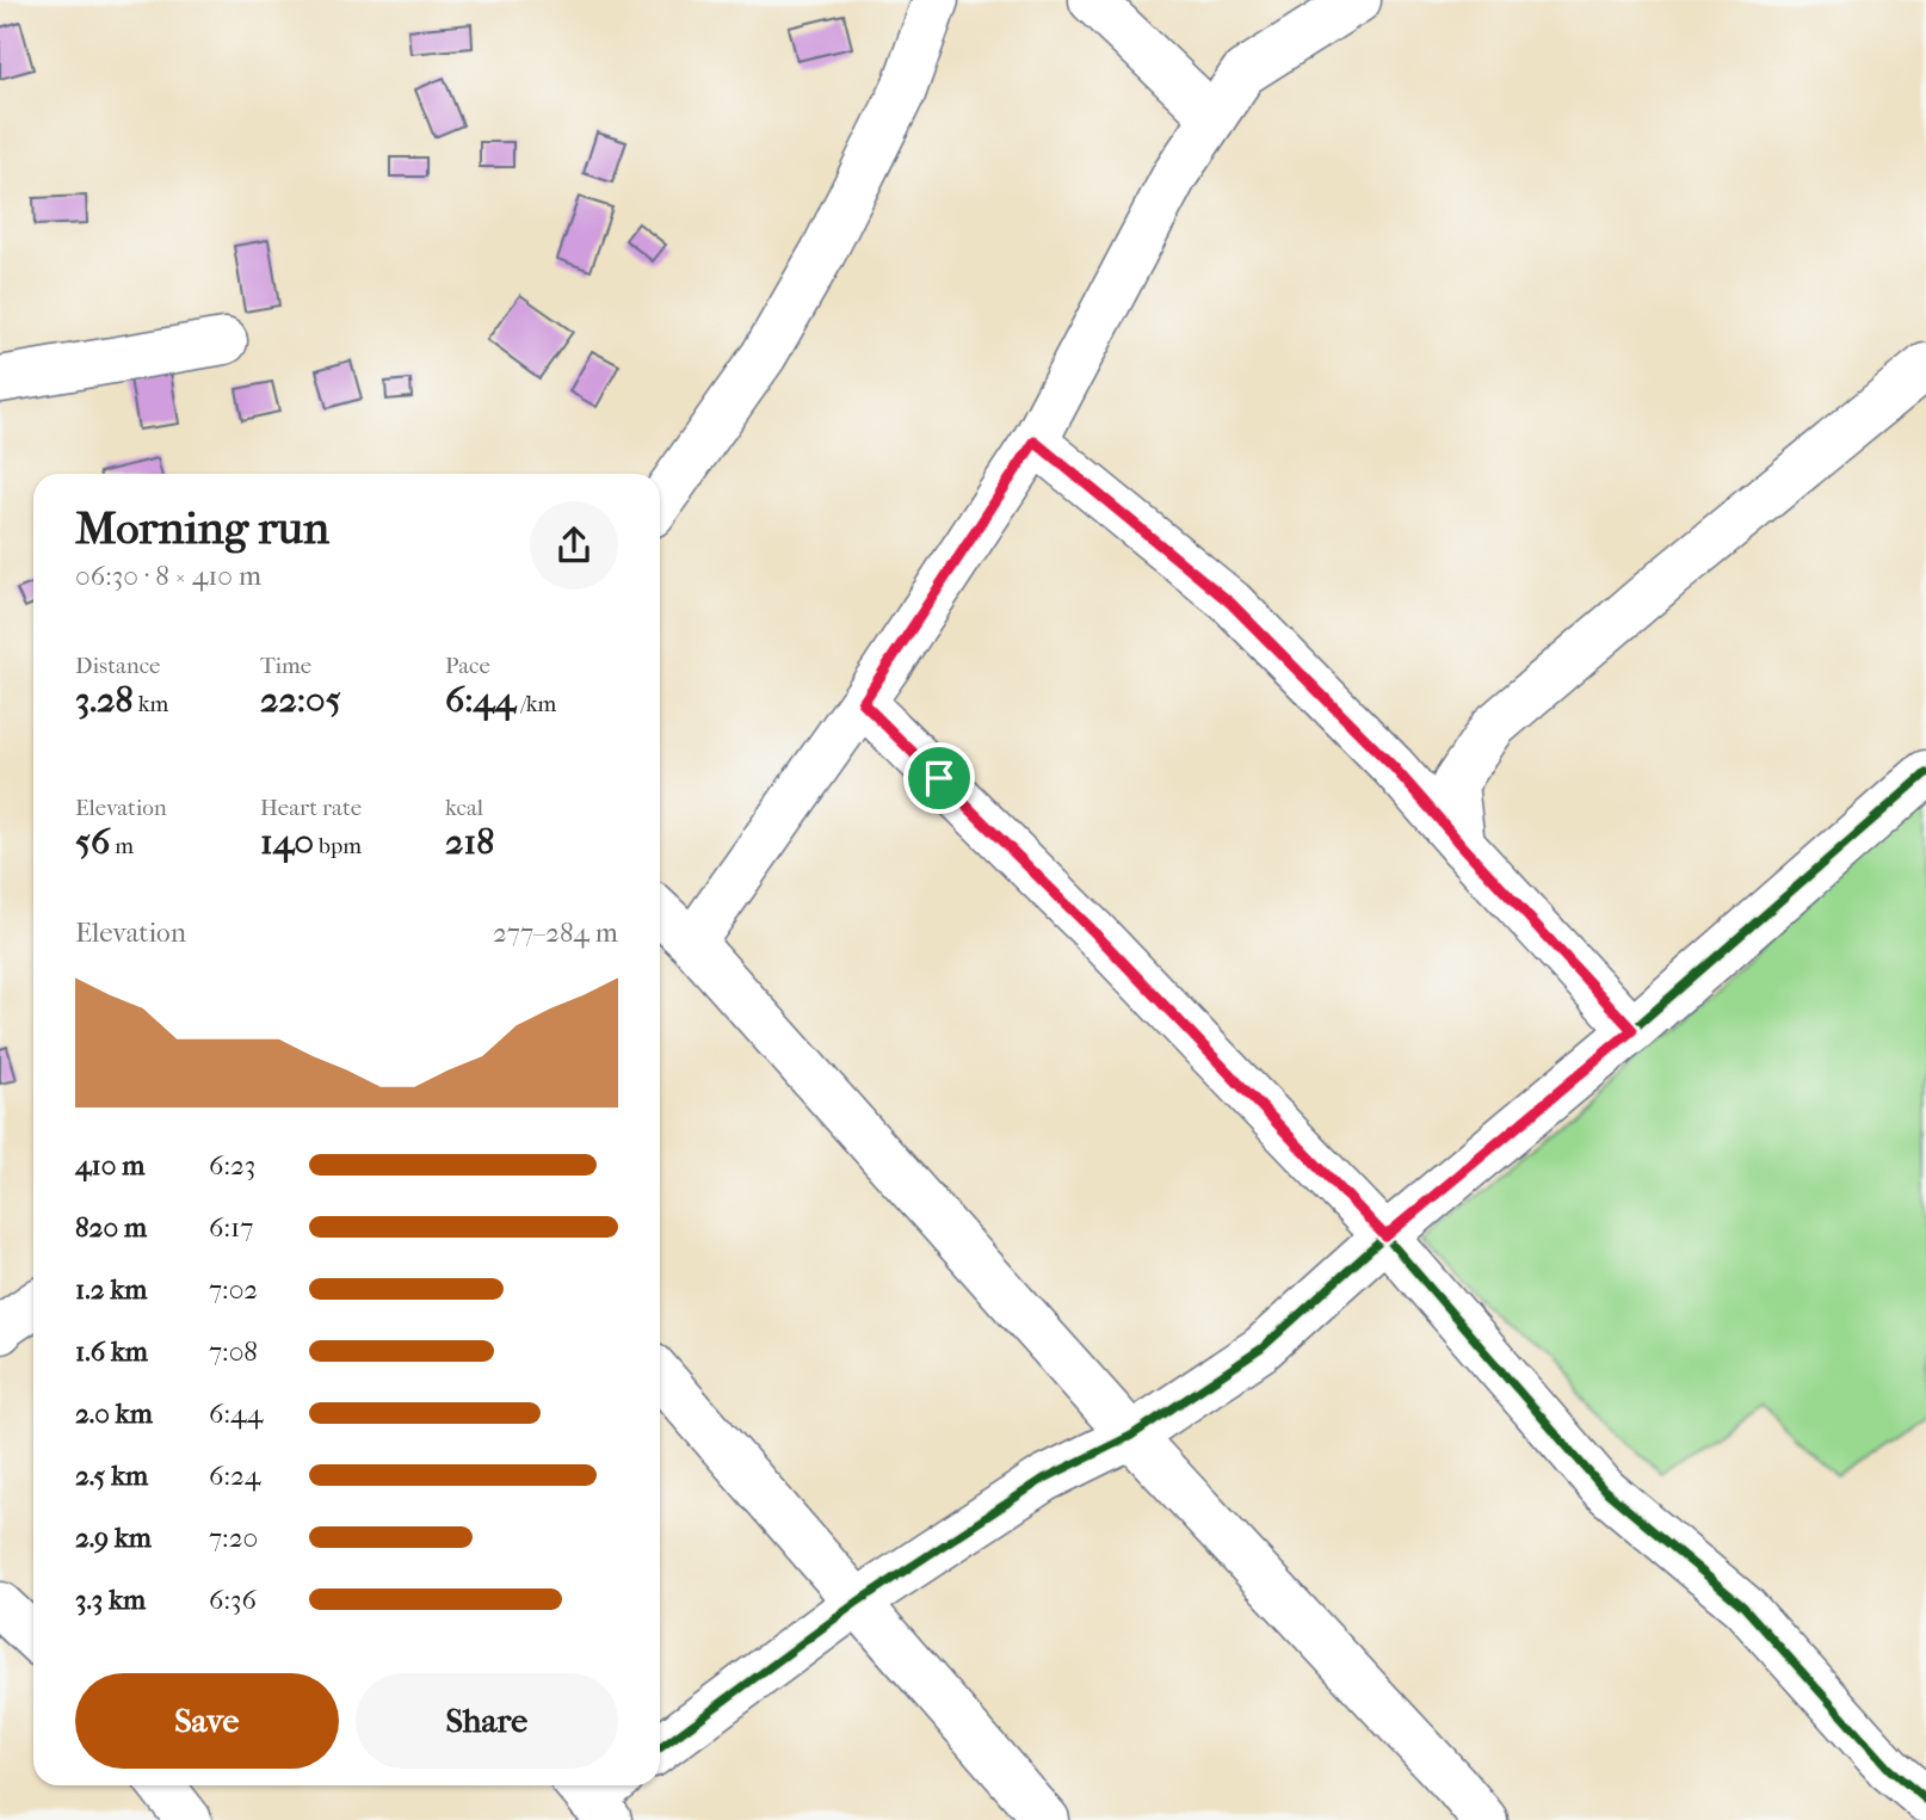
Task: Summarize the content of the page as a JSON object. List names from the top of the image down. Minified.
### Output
{"page":{"heading":["Morning run","06:30 · 8 × 410 m"],"stats":[["Distance","3.28 km"],["Time","22:05"],["Pace","6:44 /km"],["Elevation","56 m"],["Heart rate","140 bpm"],["kcal","218"]],"chart":["Elevation","277–284 m"],"list":[{"name":"410 m","note":"6:23"},{"name":"820 m","note":"6:17"},{"name":"1.2 km","note":"7:02"},{"name":"1.6 km","note":"7:08"},{"name":"2.0 km","note":"6:44"},{"name":"2.5 km","note":"6:24"},{"name":"2.9 km","note":"7:20"},{"name":"3.3 km","note":"6:36"}],"buttons":["Save","Share"]}}
